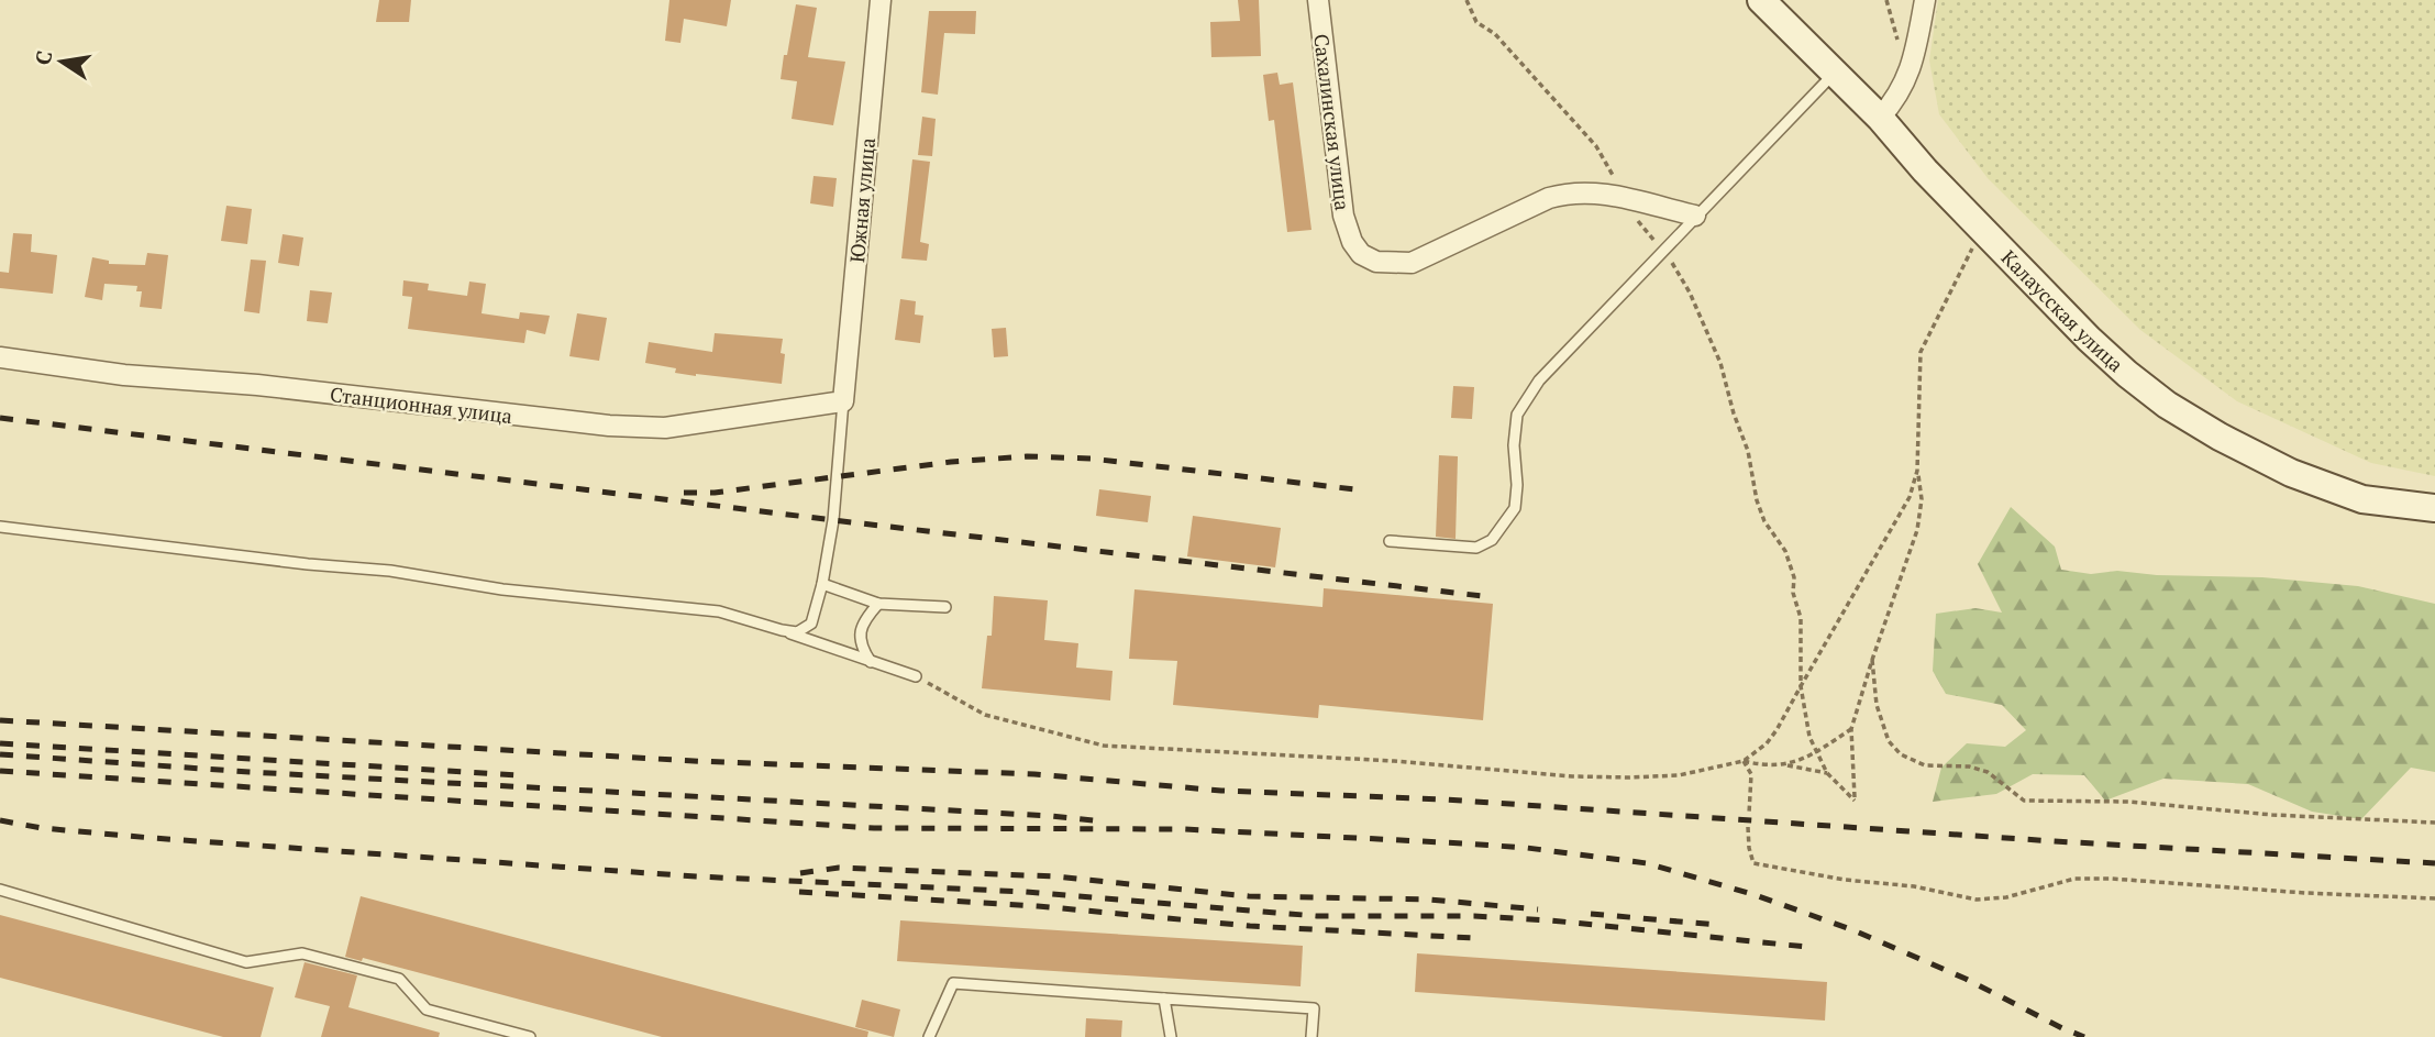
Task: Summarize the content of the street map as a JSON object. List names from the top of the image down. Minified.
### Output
{"streets":{"street":["Сахалинская улица","Южная улица","Калаусская улица","Станционная улица"]},"crossings":[["Южная улица","Станционная улица"]],"north":"left"}
